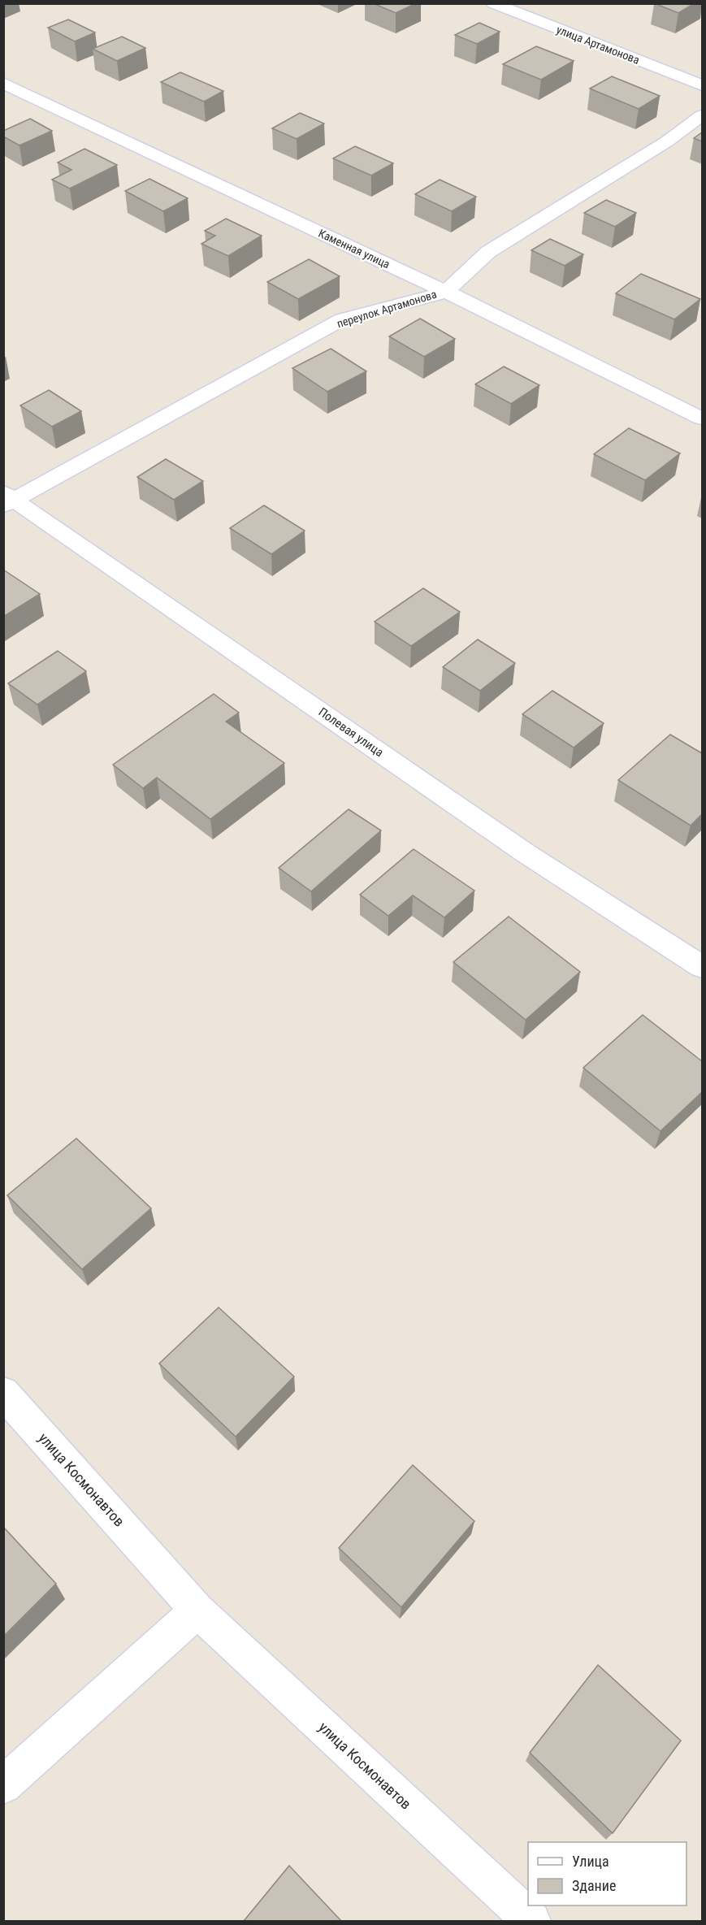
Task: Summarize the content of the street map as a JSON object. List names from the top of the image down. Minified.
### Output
{"streets":{"street":["улица Артамонова","Каменная улица","переулок Артамонова","Полевая улица","улица Космонавтов"]},"crossings":[["Каменная улица","переулок Артамонова"],["переулок Артамонова","Полевая улица"]],"legend":["Улица","Здание"]}
